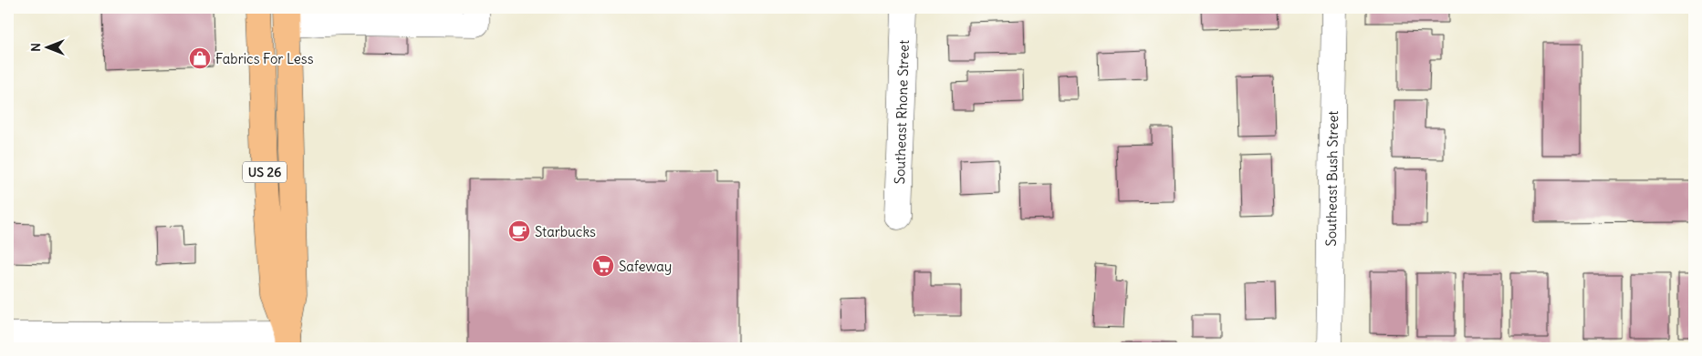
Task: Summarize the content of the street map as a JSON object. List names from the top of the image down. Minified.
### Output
{"streets":{"main road":["US 26"],"street":["Southeast Rhone Street","Southeast Bush Street"]},"places":{"shop":["Fabrics For Less"],"cafe":["Starbucks"],"supermarket":["Safeway"]},"north":"left"}
